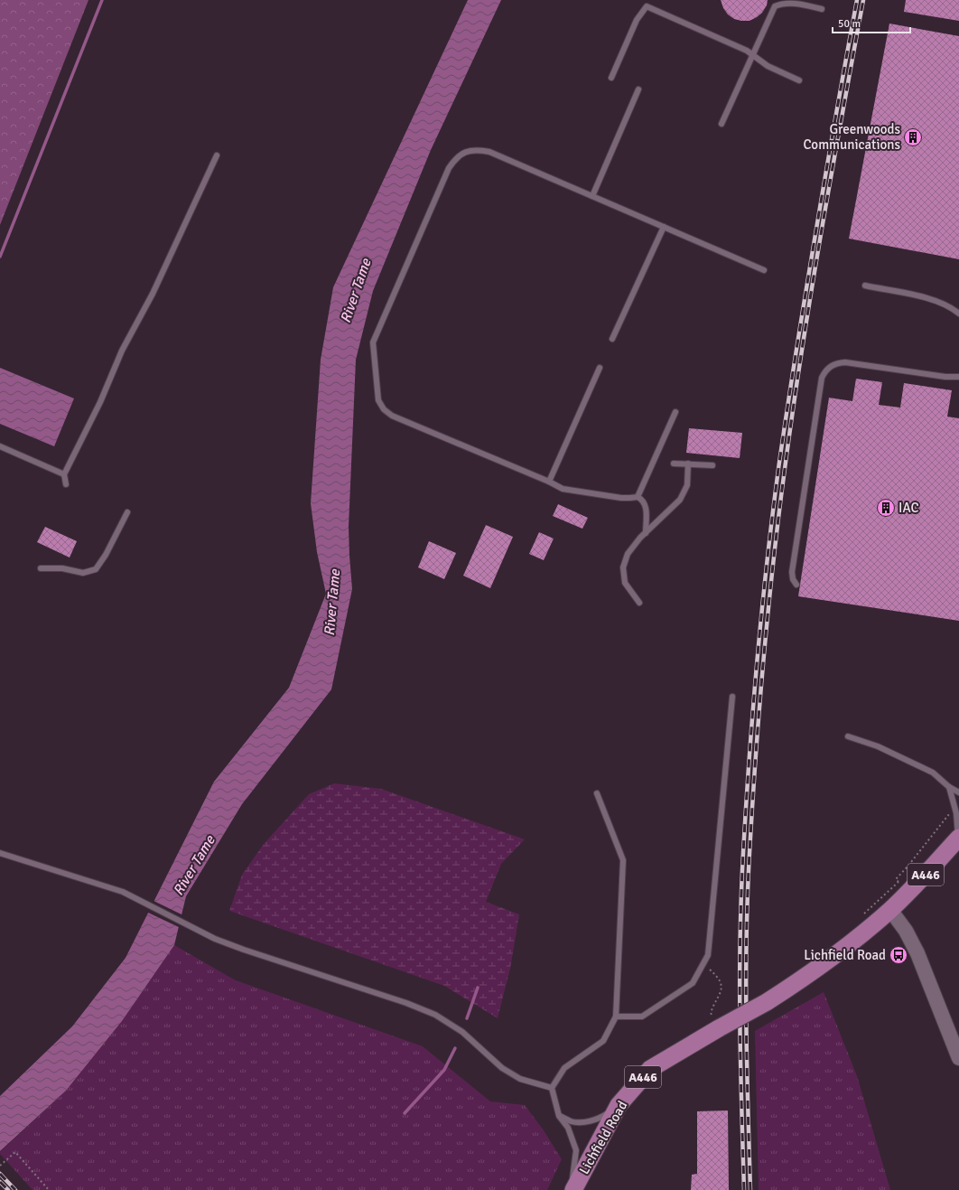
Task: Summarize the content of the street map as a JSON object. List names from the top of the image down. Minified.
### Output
{"streets":{"highway":["A446","Lichfield Road"]},"water":["River Tame"],"places":{"building":["Greenwoods Communications","IAC"],"bus stop":["Lichfield Road"]},"scale_bar":"50 m"}
